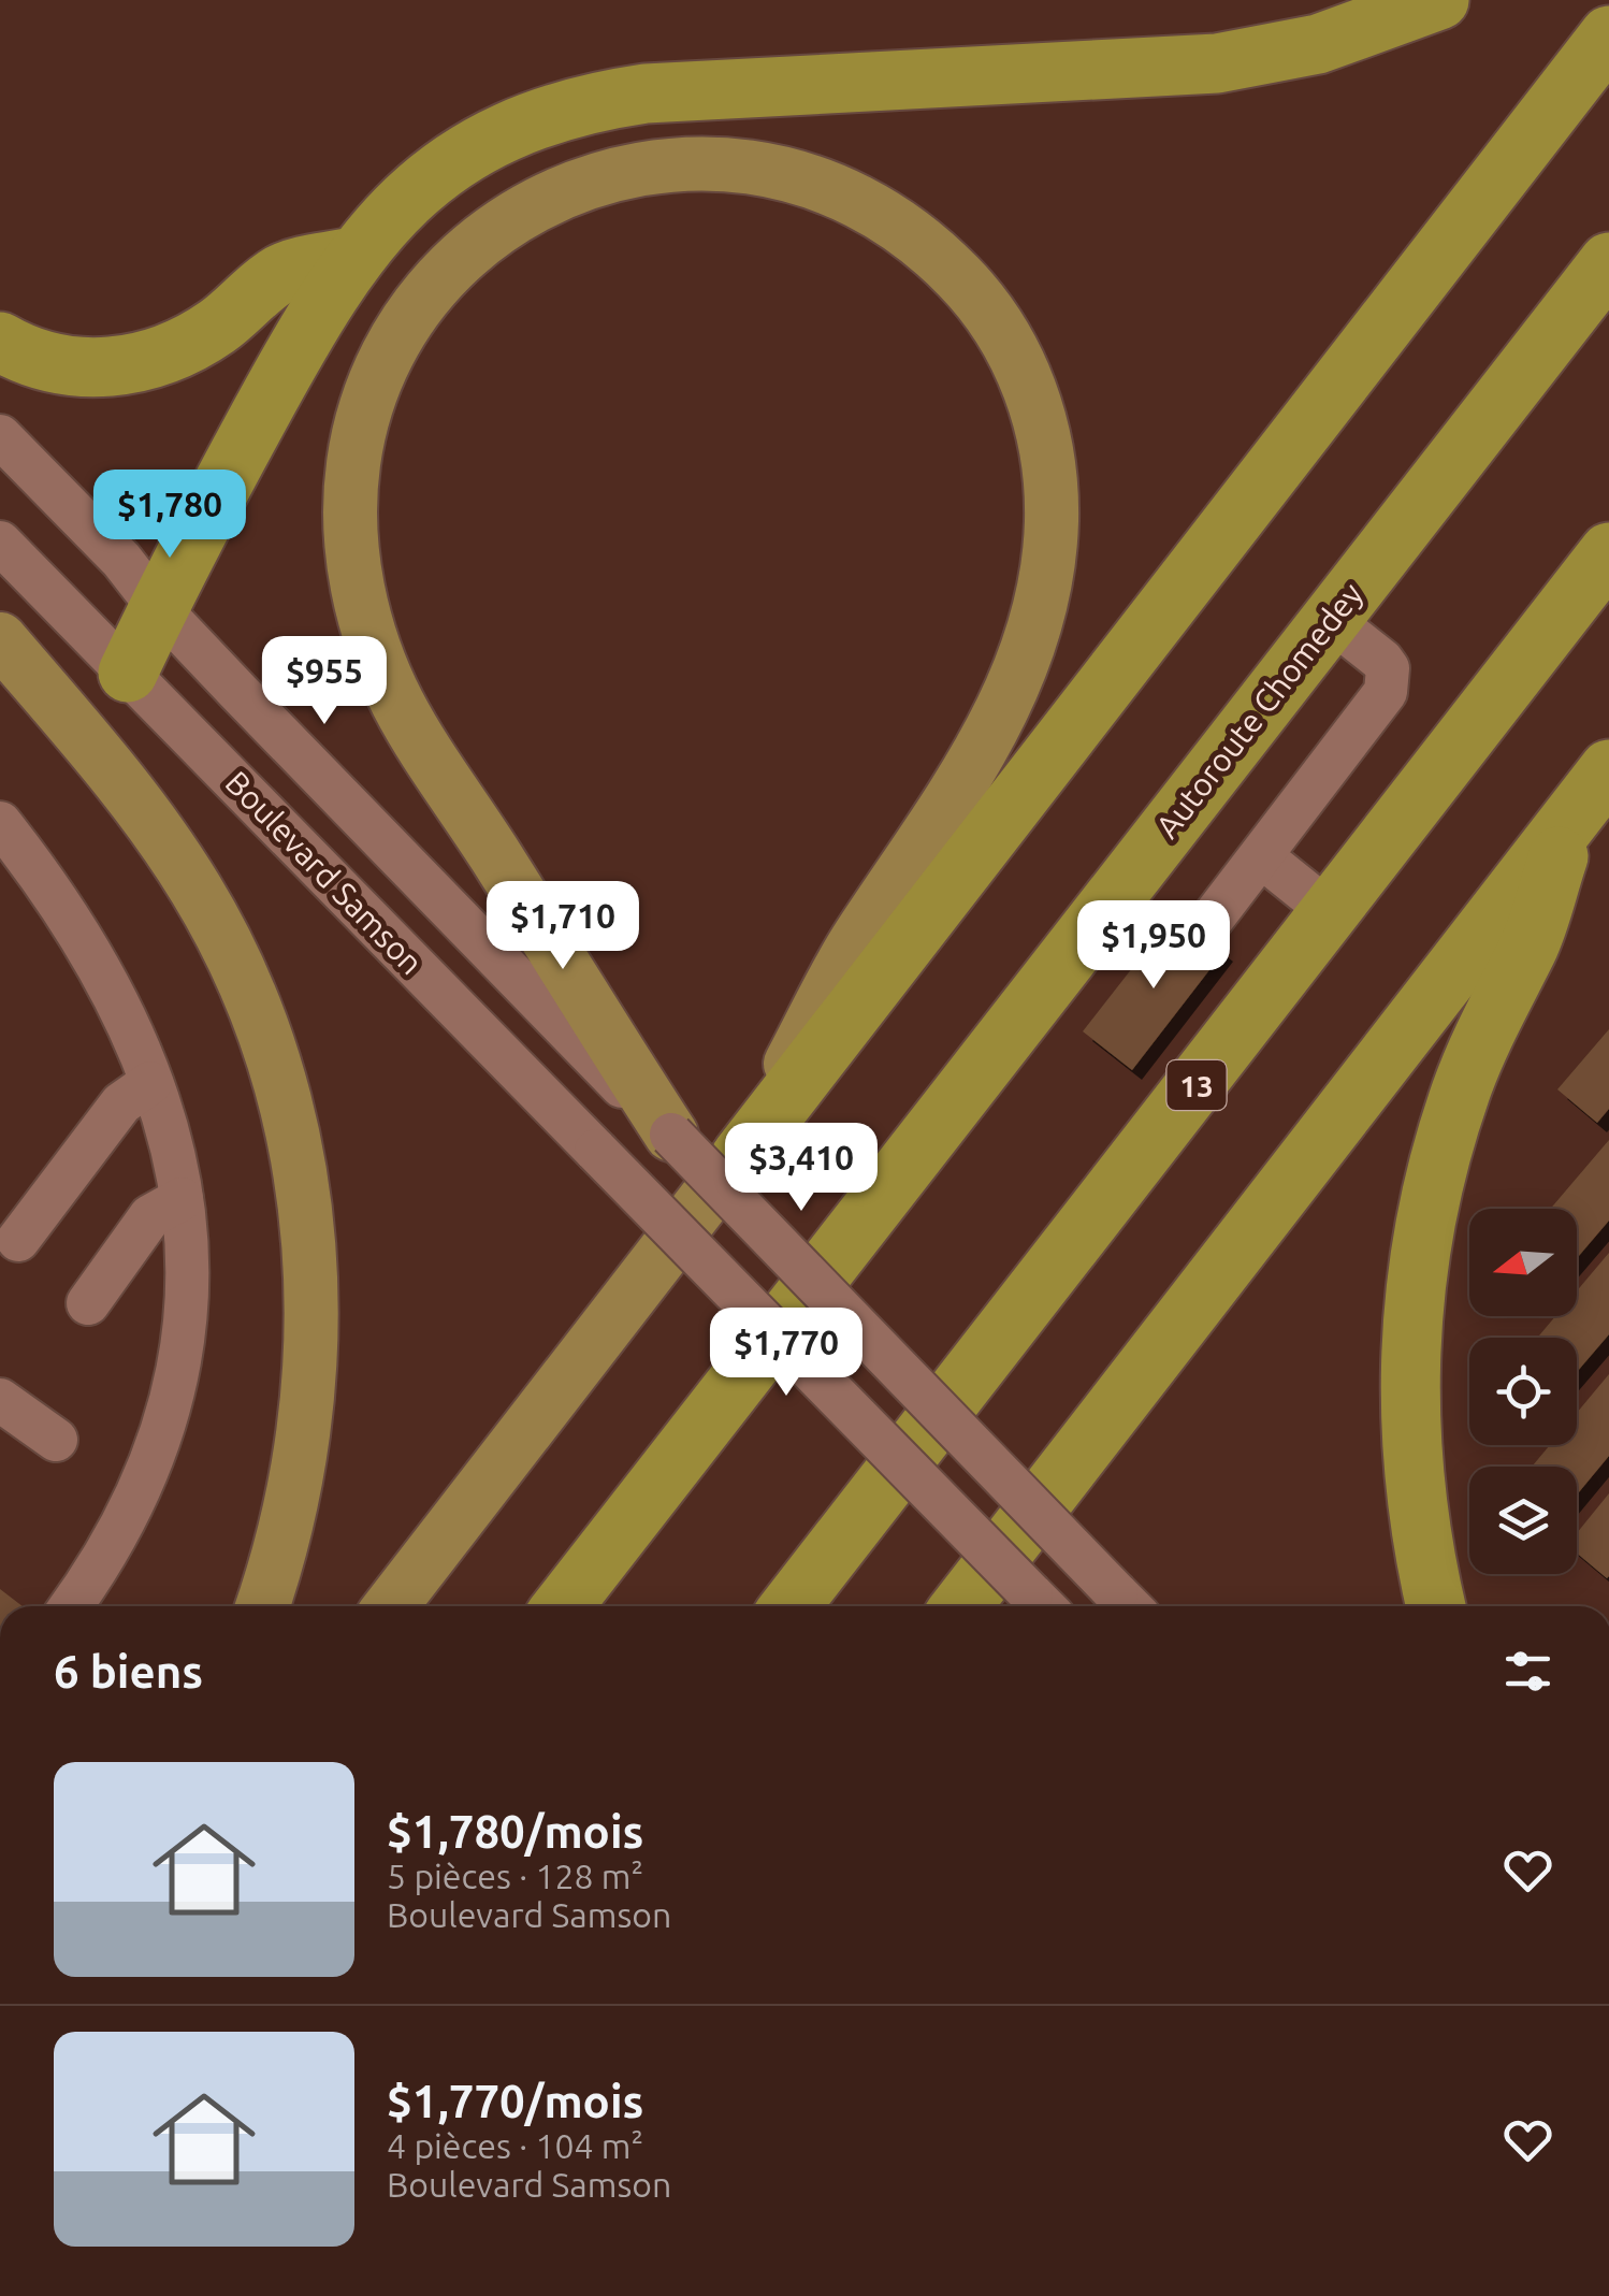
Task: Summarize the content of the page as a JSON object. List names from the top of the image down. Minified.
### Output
{"streets":{"highway":["Autoroute Chomedey","13"],"street":["Boulevard Samson"]},"north":"left","page":{"price":["$1,780","$955","$1,710","$1,950","$3,410","$1,770"],"heading":"6 biens","list":[{"name":"$1,780/mois","note":"5 pièces · 128 m² · Boulevard Samson"},{"name":"$1,770/mois","note":"4 pièces · 104 m² · Boulevard Samson"}]}}
